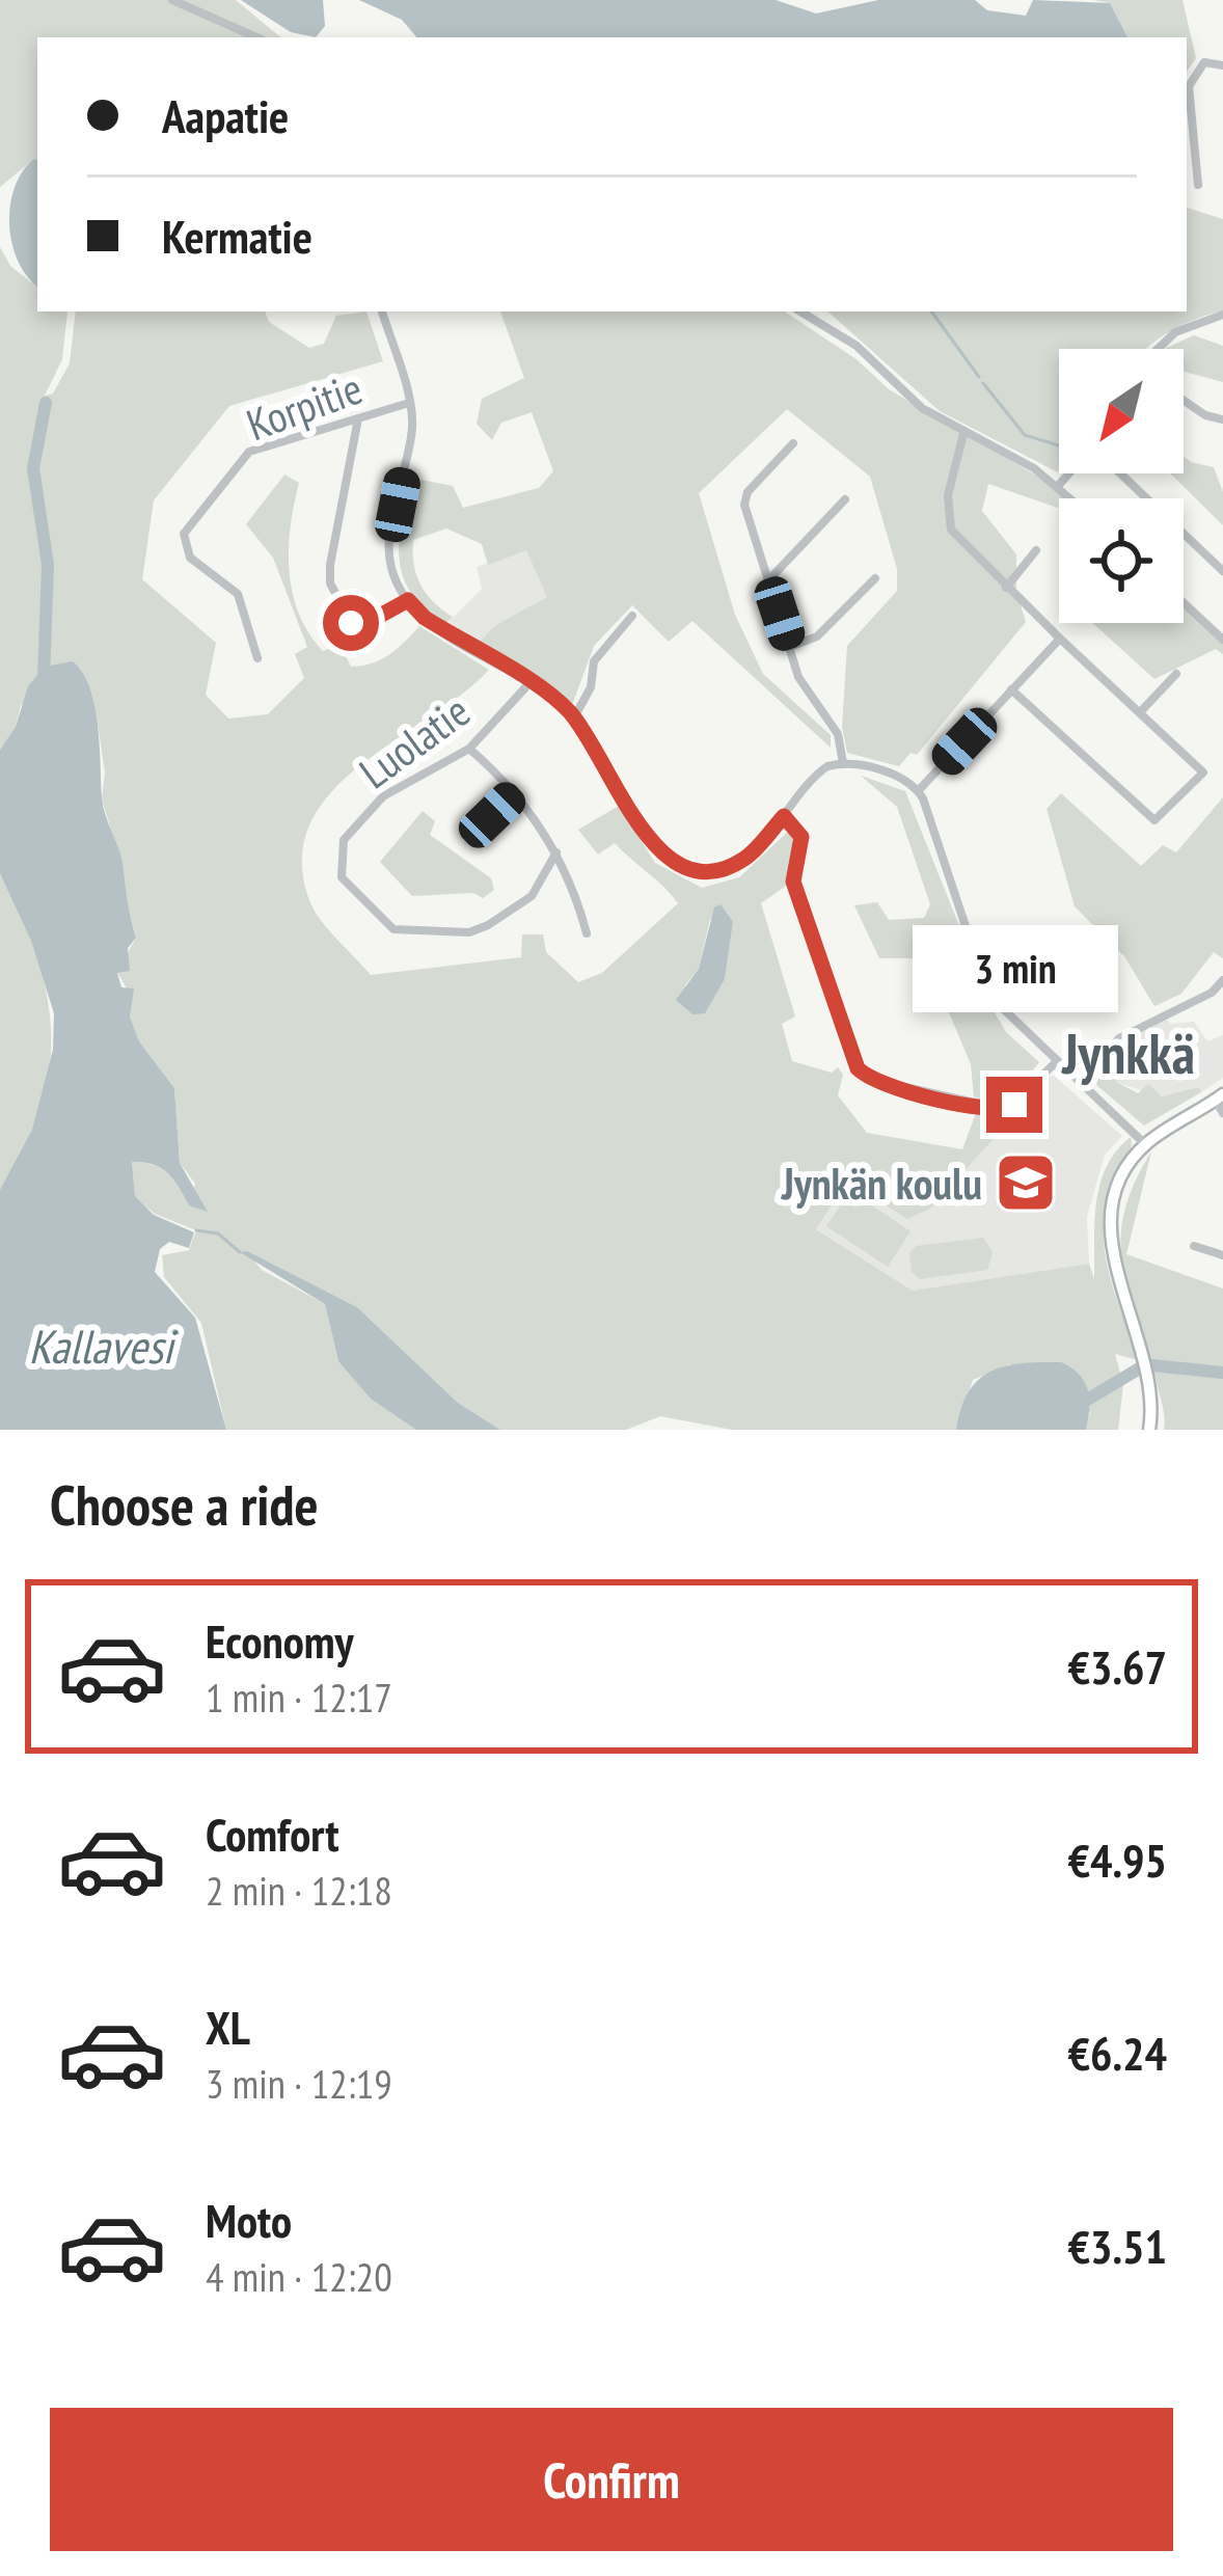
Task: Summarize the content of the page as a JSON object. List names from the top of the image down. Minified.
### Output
{"streets":{"street":["Korpitie","Luolatie"]},"districts":["Jynkkä"],"water":["Kallavesi"],"places":{"school or university":["Jynkän koulu"]},"north":"bottom left","page":{"banner":["Aapatie","Kermatie"],"bubble":"3 min","heading":"Choose a ride","list":[{"name":"Economy","note":"1 min · 12:17","value":"€3.67"},{"name":"Comfort","note":"2 min · 12:18","value":"€4.95"},{"name":"XL","note":"3 min · 12:19","value":"€6.24"},{"name":"Moto","note":"4 min · 12:20","value":"€3.51"}],"buttons":"Confirm"}}
